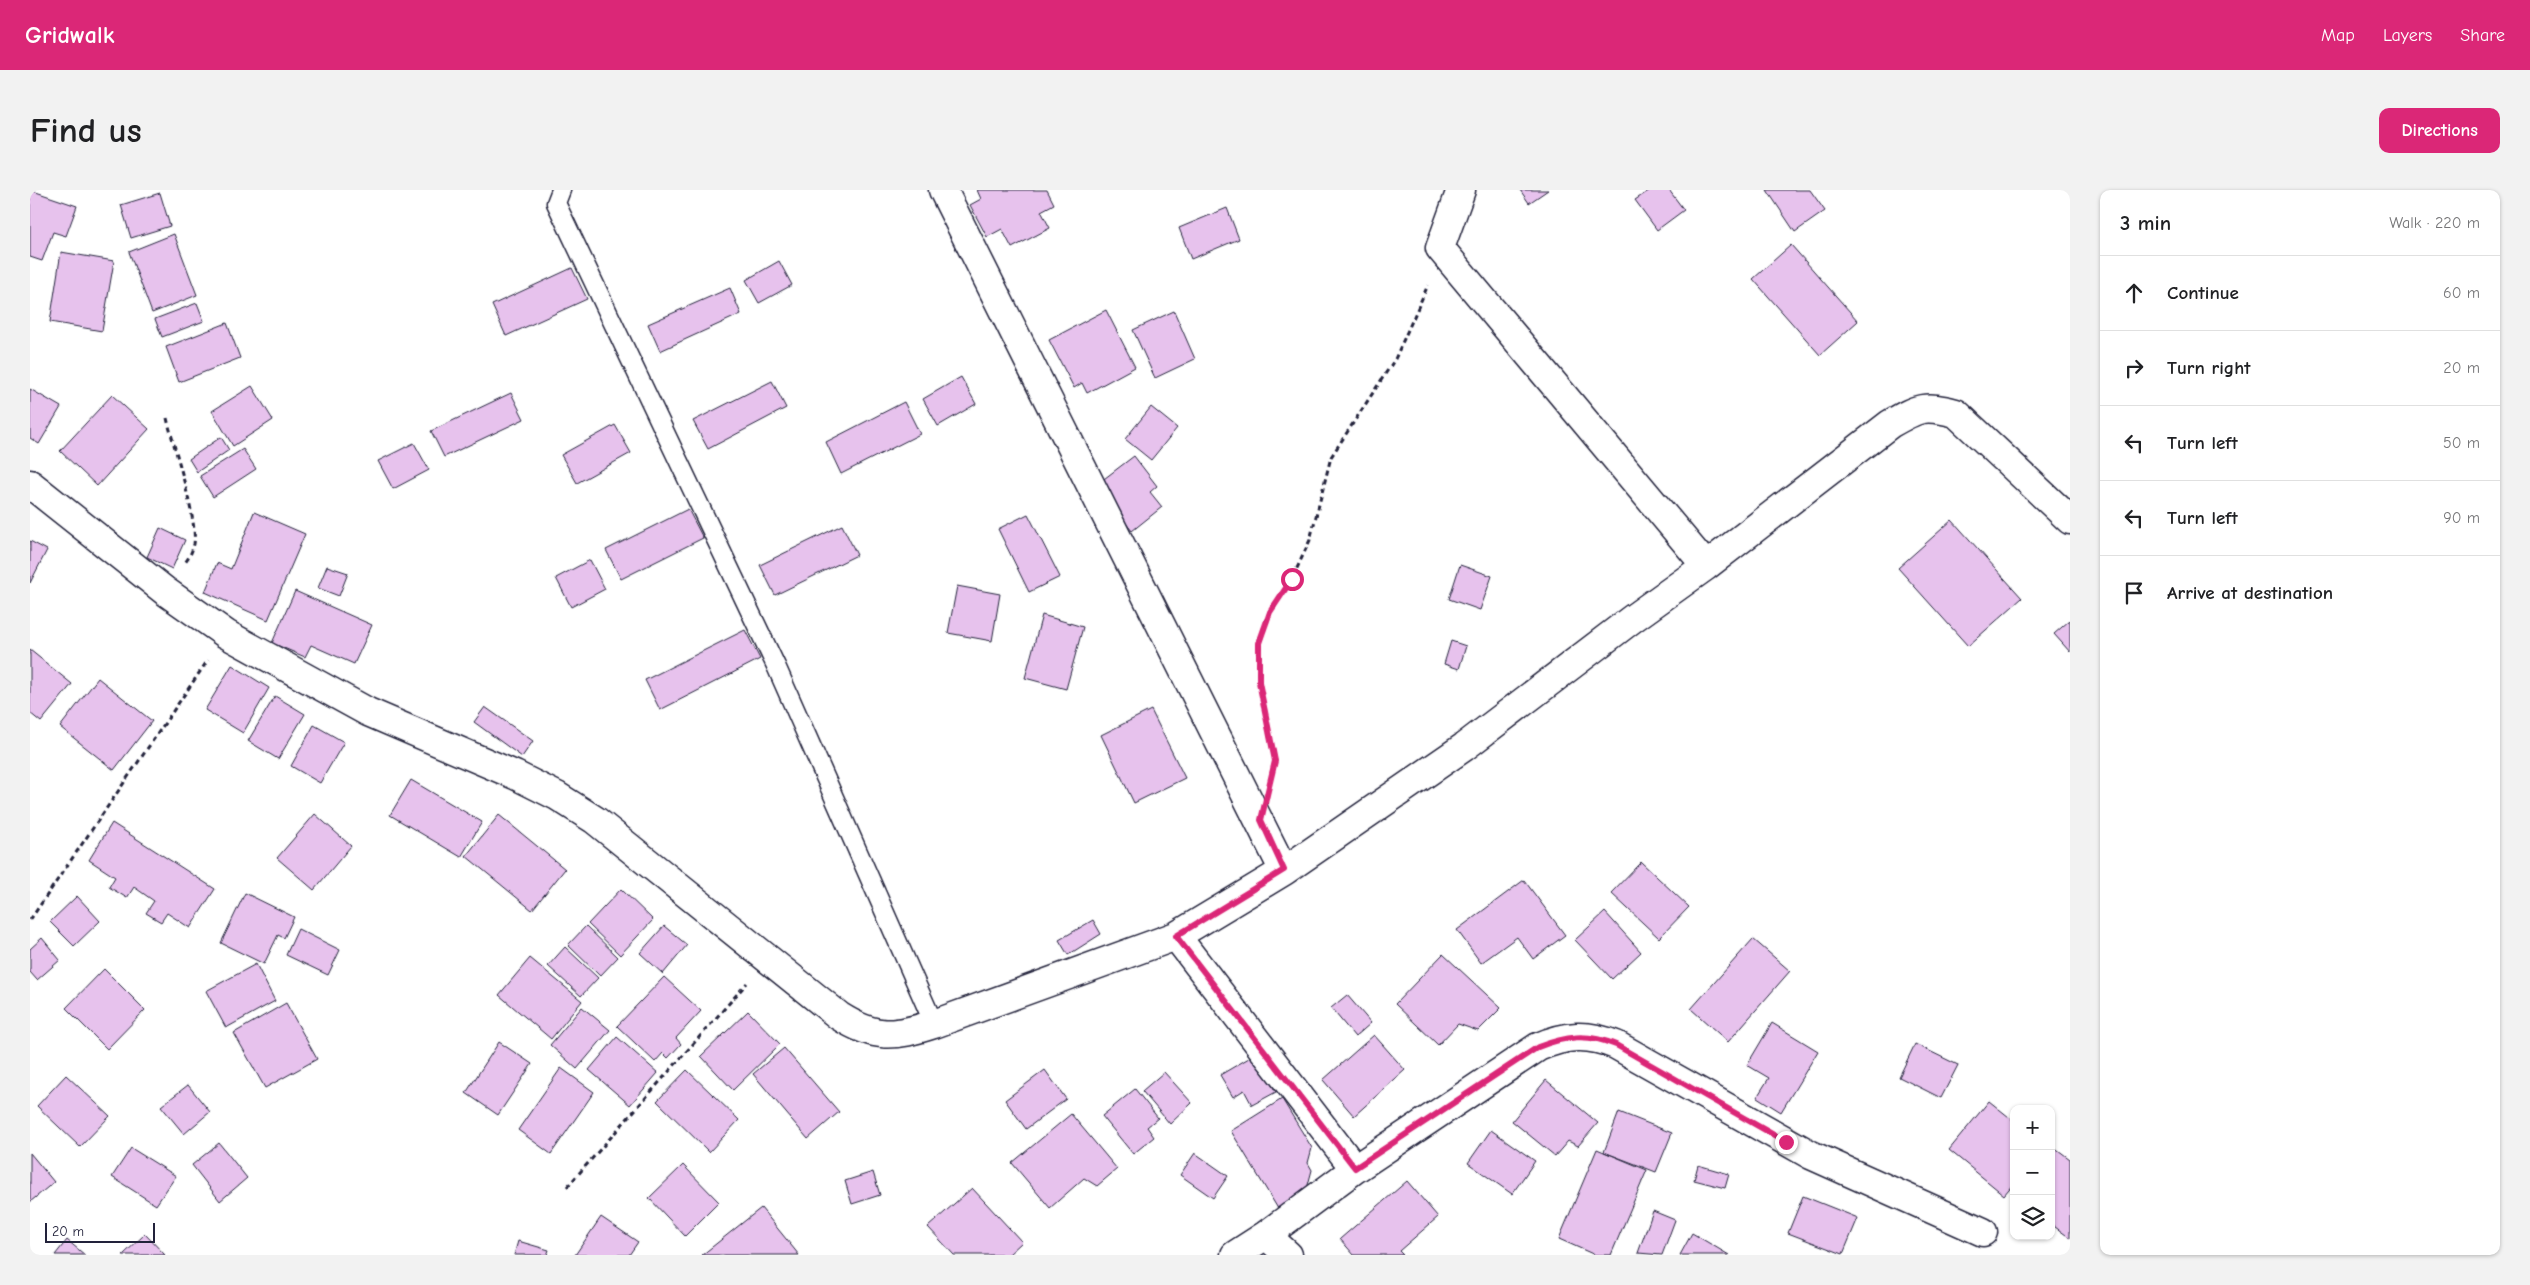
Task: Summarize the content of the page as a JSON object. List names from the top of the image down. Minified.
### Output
{"scale_bar":"20 m","page":{"header":"Gridwalk","nav":["Map","Layers","Share"],"buttons":"Directions","title":"Find us","heading":["3 min","Walk · 220 m"],"list":[["Continue","60 m"],["Turn right","20 m"],["Turn left","50 m"],["Turn left","90 m"],"Arrive at destination"],"map_buttons":["+","−"],"scale":"20 m"}}
